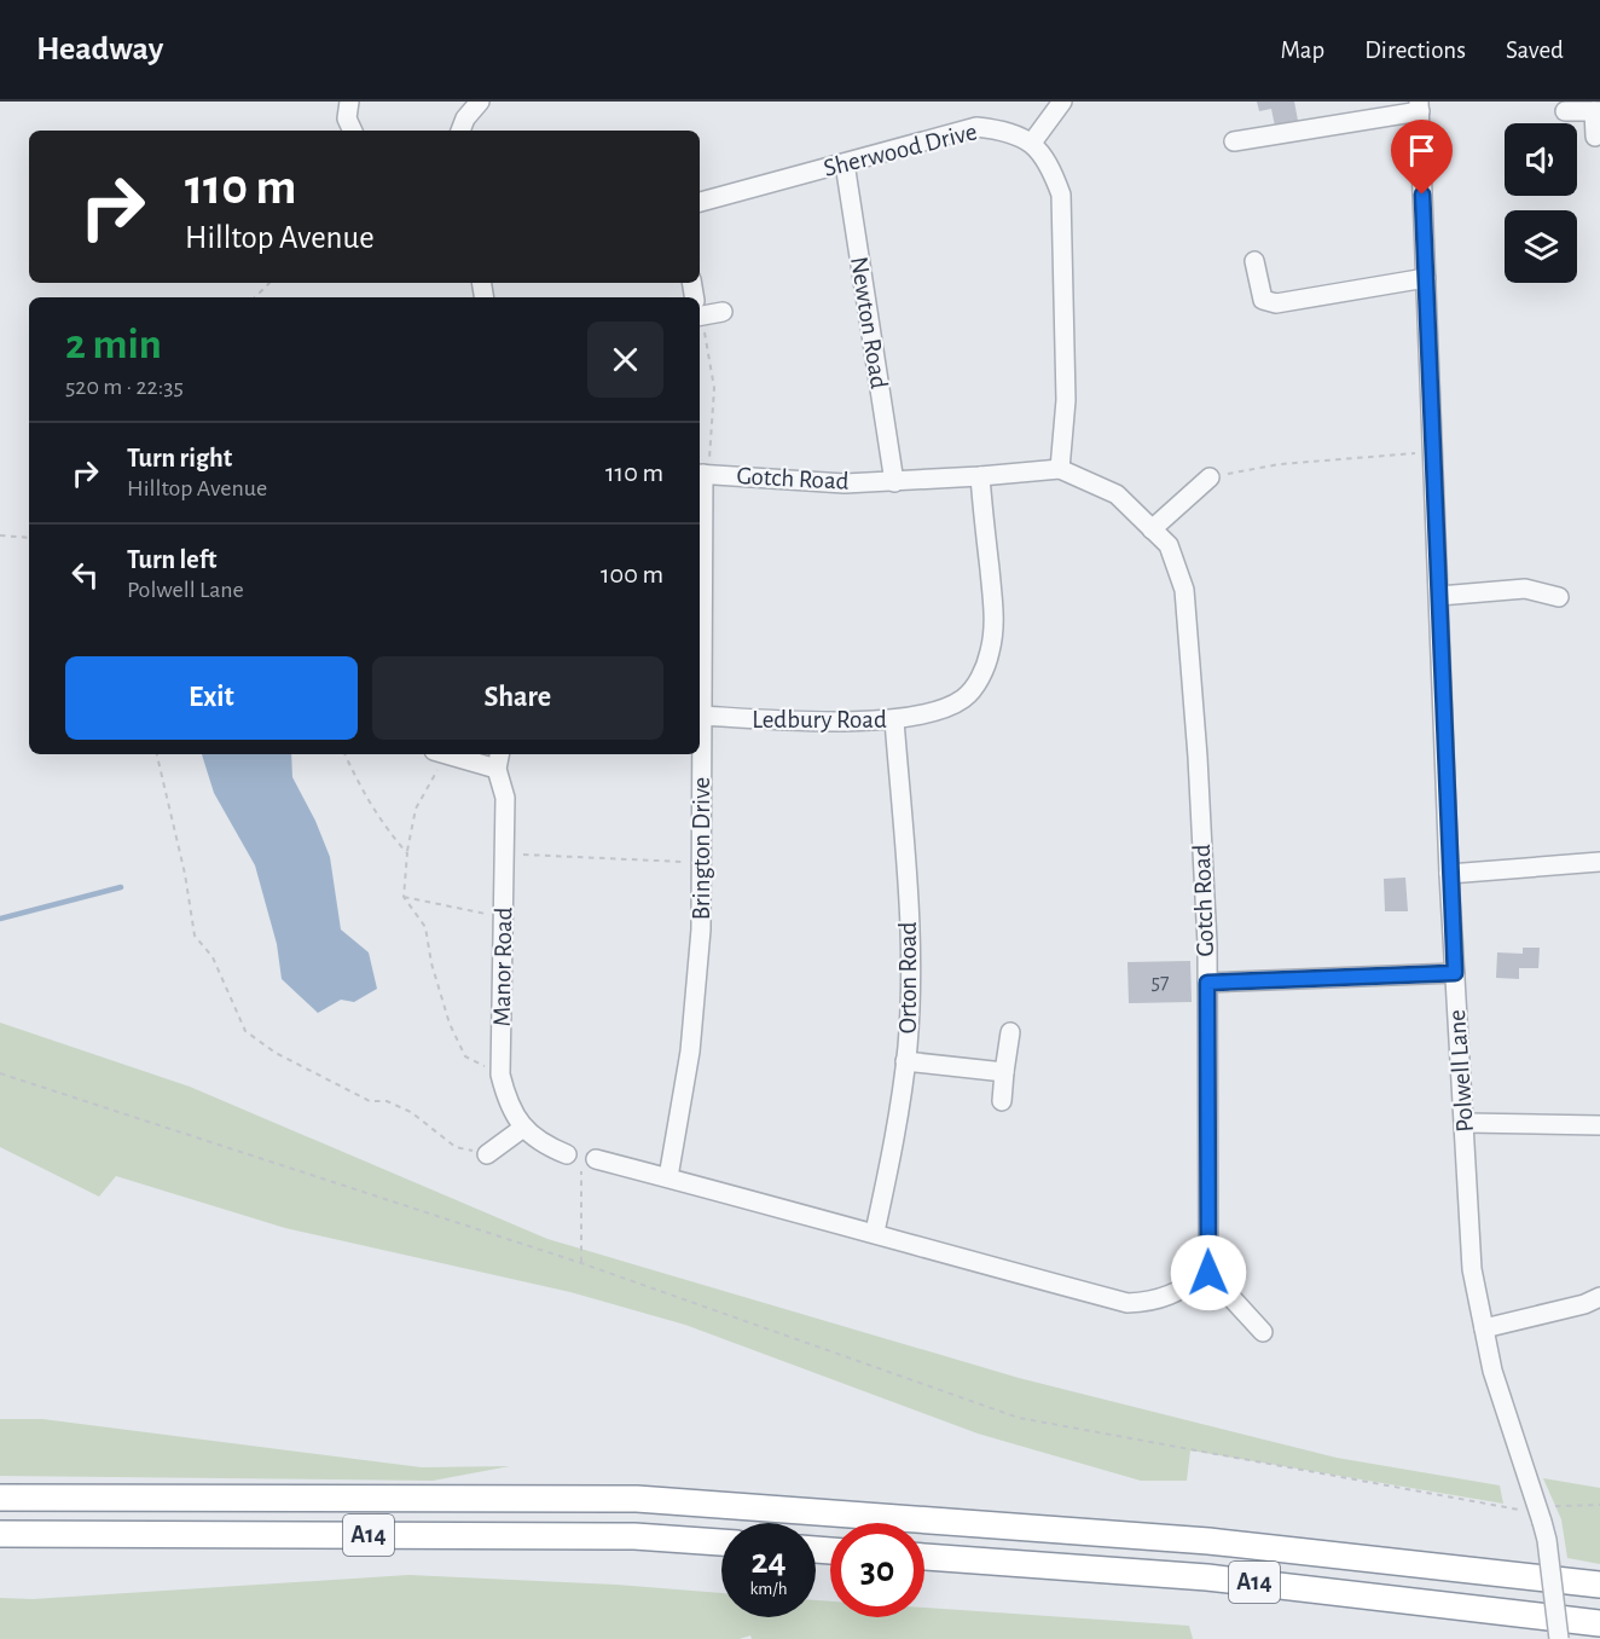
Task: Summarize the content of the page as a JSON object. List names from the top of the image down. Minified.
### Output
{"streets":{"highway":["A14"],"street":["Sherwood Drive","Newton Road","Gotch Road","Ledbury Road","Brington Drive","Manor Road","Orton Road","Polwell Lane"]},"crossings":[["Sherwood Drive","Newton Road"],["Newton Road","Gotch Road"],["Gotch Road","Ledbury Road"],["Gotch Road","Brington Drive"],["Ledbury Road","Brington Drive"],["Ledbury Road","Orton Road"],["Brington Drive","Manor Road"]],"house_numbers":["57"],"page":{"header":"Headway","nav":["Map","Directions","Saved"],"turn":["110 m","Hilltop Avenue"],"heading":["2 min","520 m · 22:35"],"list":[{"name":"Turn right","note":"Hilltop Avenue","value":"110 m"},{"name":"Turn left","note":"Polwell Lane","value":"100 m"}],"buttons":["Exit","Share"],"speed":"24 km/h","limit":"30"}}
